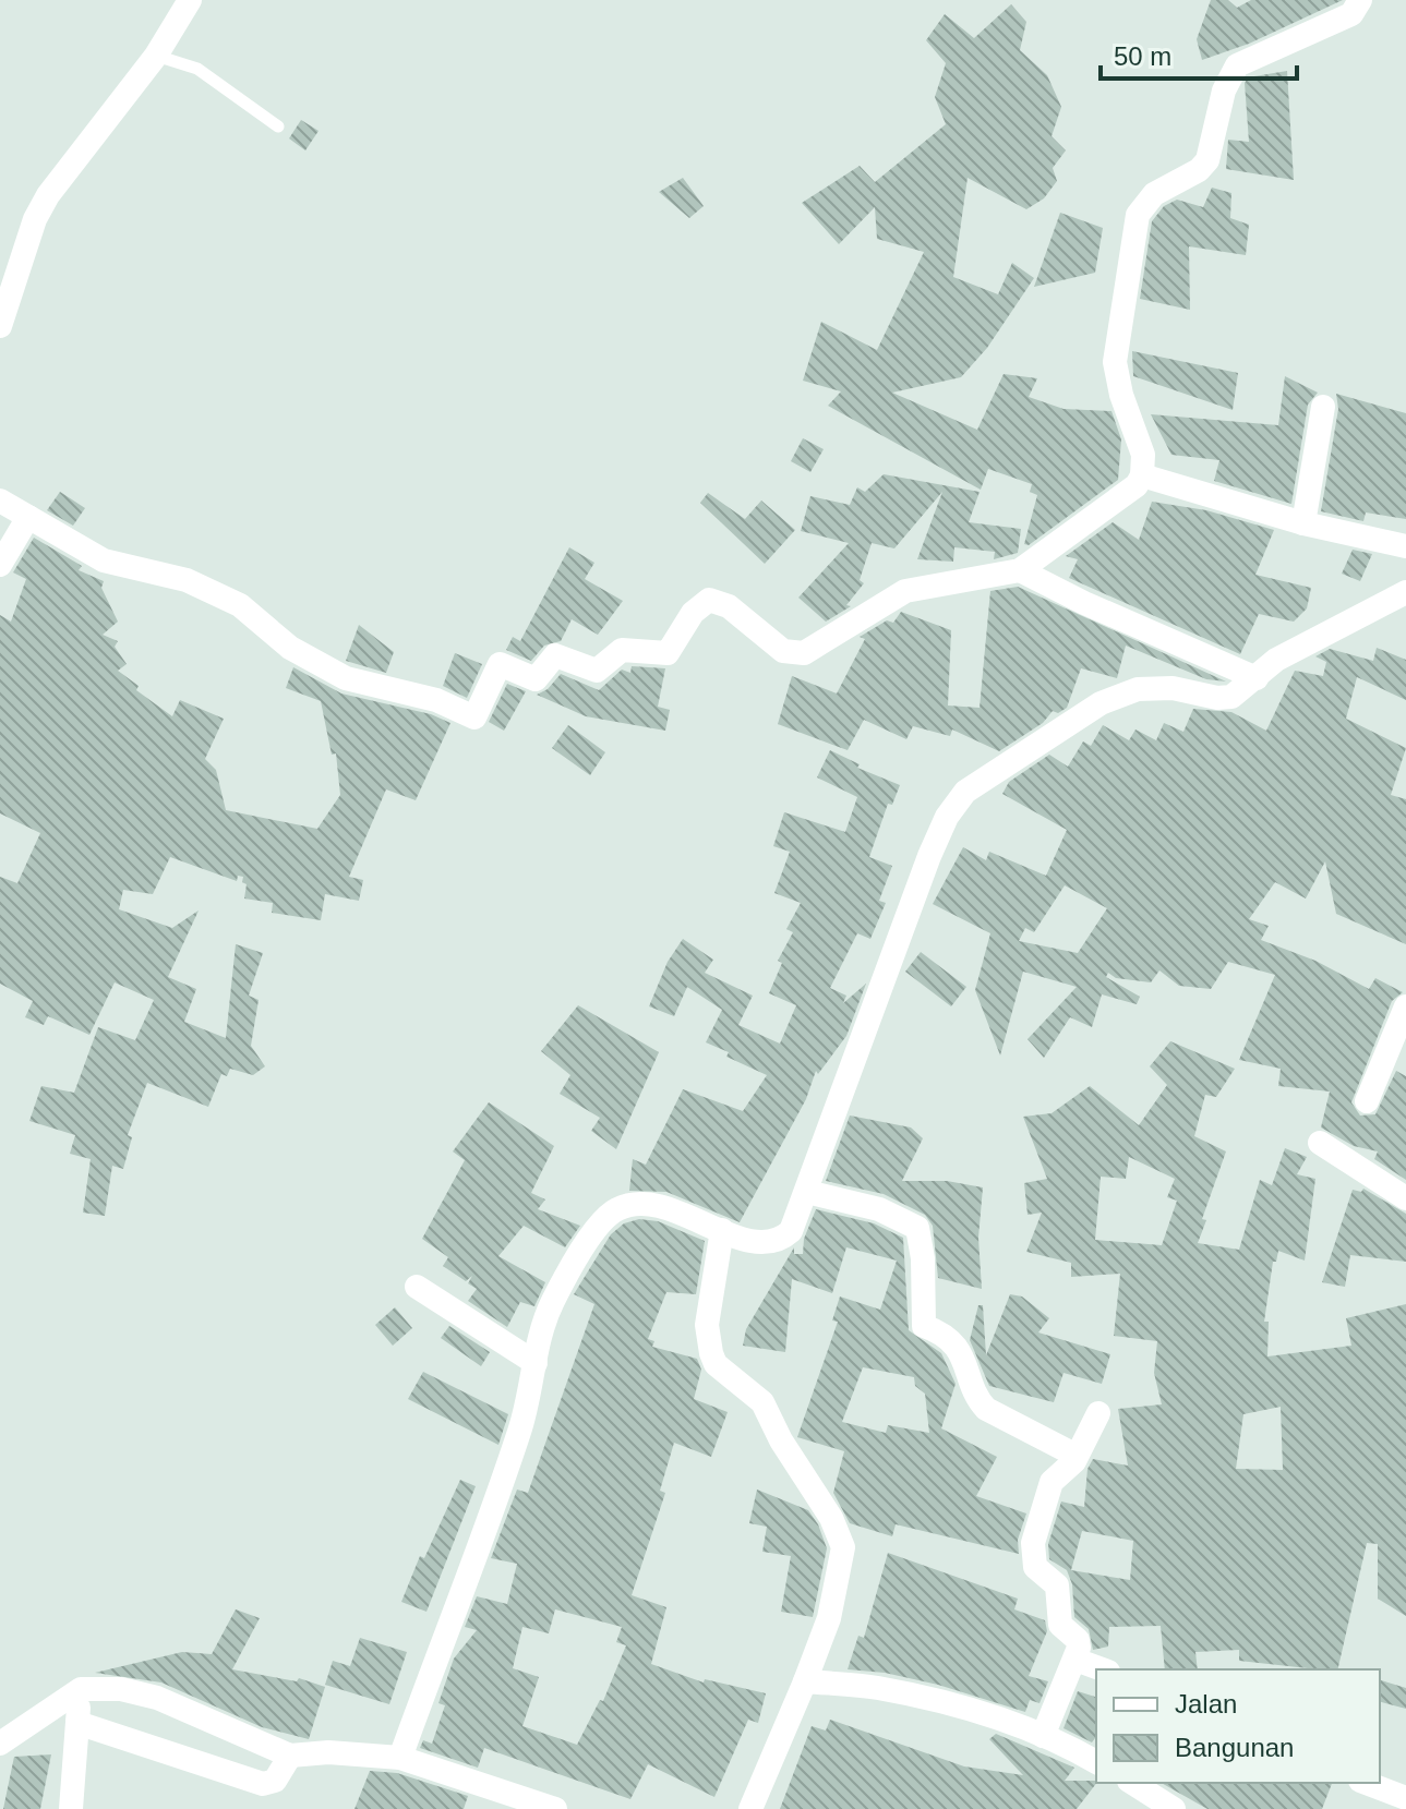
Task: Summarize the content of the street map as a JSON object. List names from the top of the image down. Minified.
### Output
{"legend":["Jalan","Bangunan"],"scale_bar":"50 m"}
